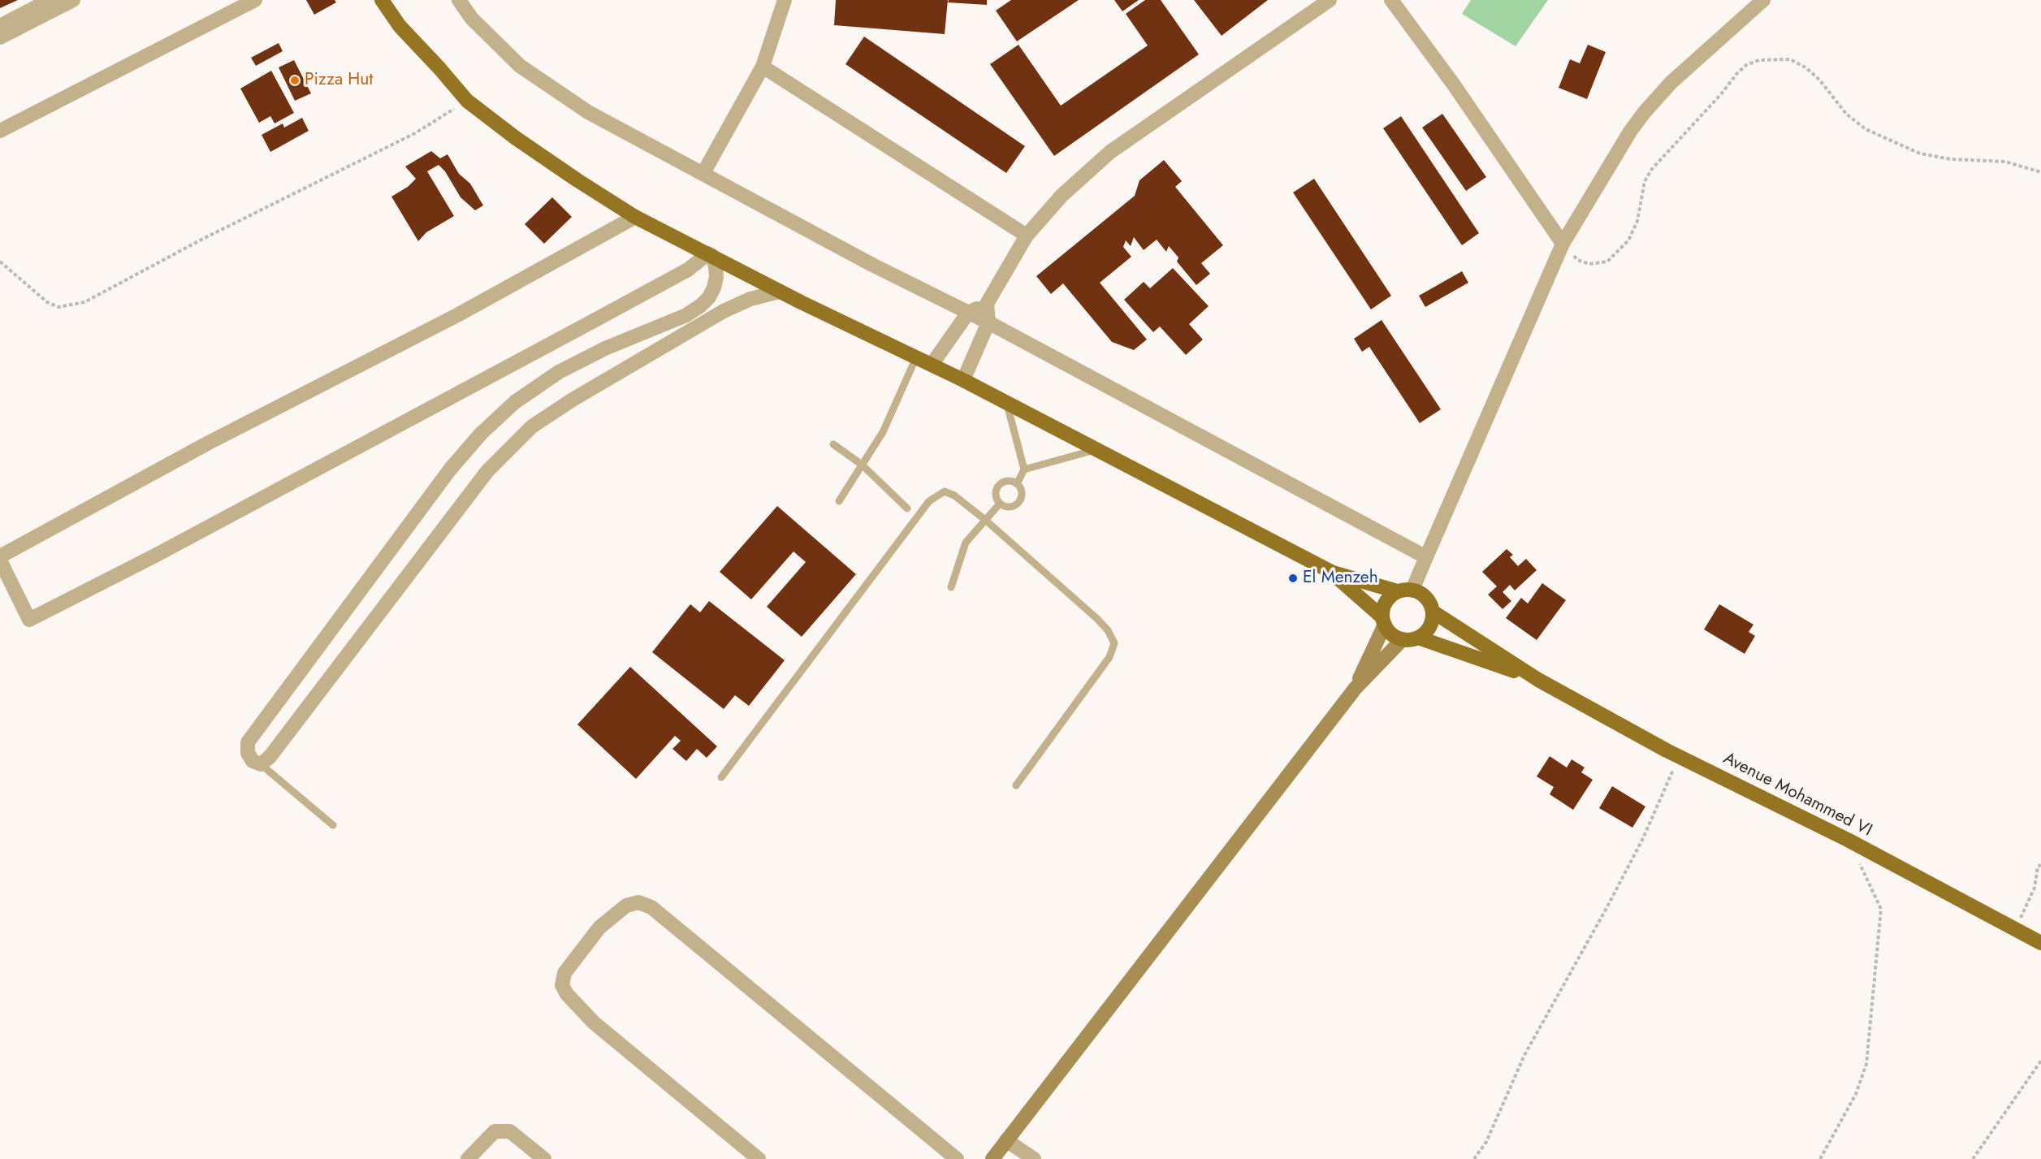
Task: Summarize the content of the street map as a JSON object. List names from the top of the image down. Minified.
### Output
{"streets":{"main road":["Avenue Mohammed VI"]},"places":["Pizza Hut","El Menzeh"]}
